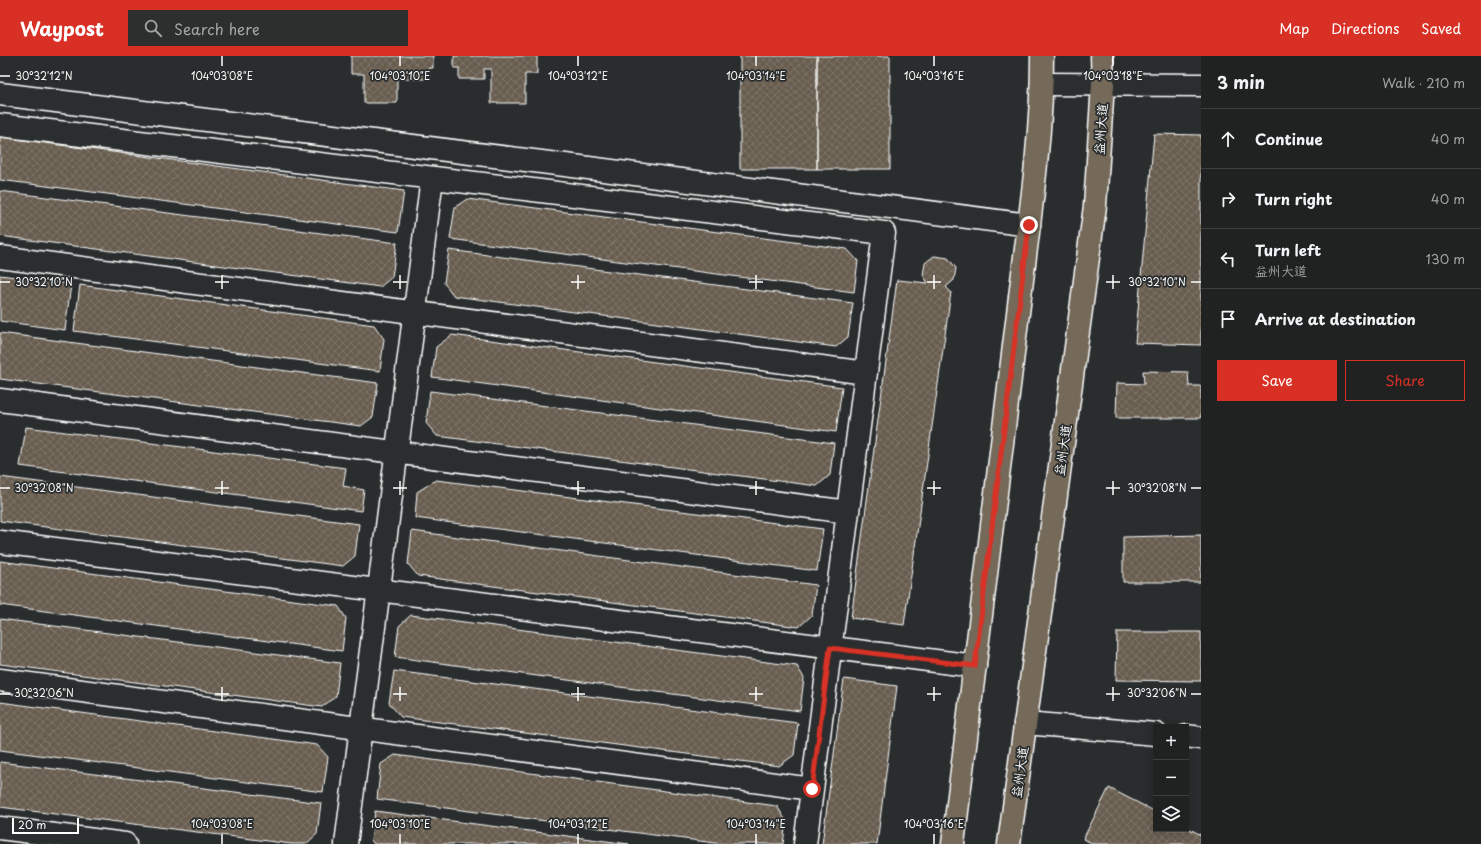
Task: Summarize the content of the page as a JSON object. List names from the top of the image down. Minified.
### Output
{"streets":{"main road":["益州大道"]},"scale_bar":"20 m","page":{"header":"Waypost","search":"Search here","nav":["Map","Directions","Saved"],"heading":["3 min","Walk · 210 m"],"list":[["Continue","40 m"],["Turn right","40 m"],["Turn left","益州大道","130 m"],"Arrive at destination"],"buttons":["Save","Share"],"map_buttons":["+","−"],"scale":"20 m"},"coordinates":["104°03'08\"E","104°03'10\"E","104°03'12\"E","104°03'14\"E","104°03'16\"E","104°03'18\"E","30°32'12\"N","30°32'10\"N","30°32'08\"N","30°32'06\"N"]}
